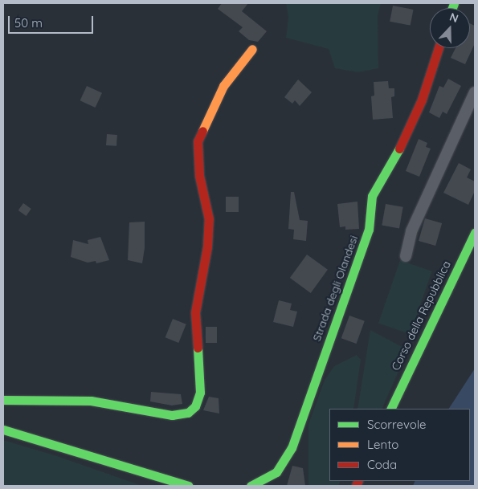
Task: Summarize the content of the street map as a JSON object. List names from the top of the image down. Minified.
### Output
{"streets":{"main road":["Strada degli Olandesi","Corso della Repubblica"]},"legend":["Scorrevole","Lento","Coda"],"scale_bar":"50 m","north":"top"}
